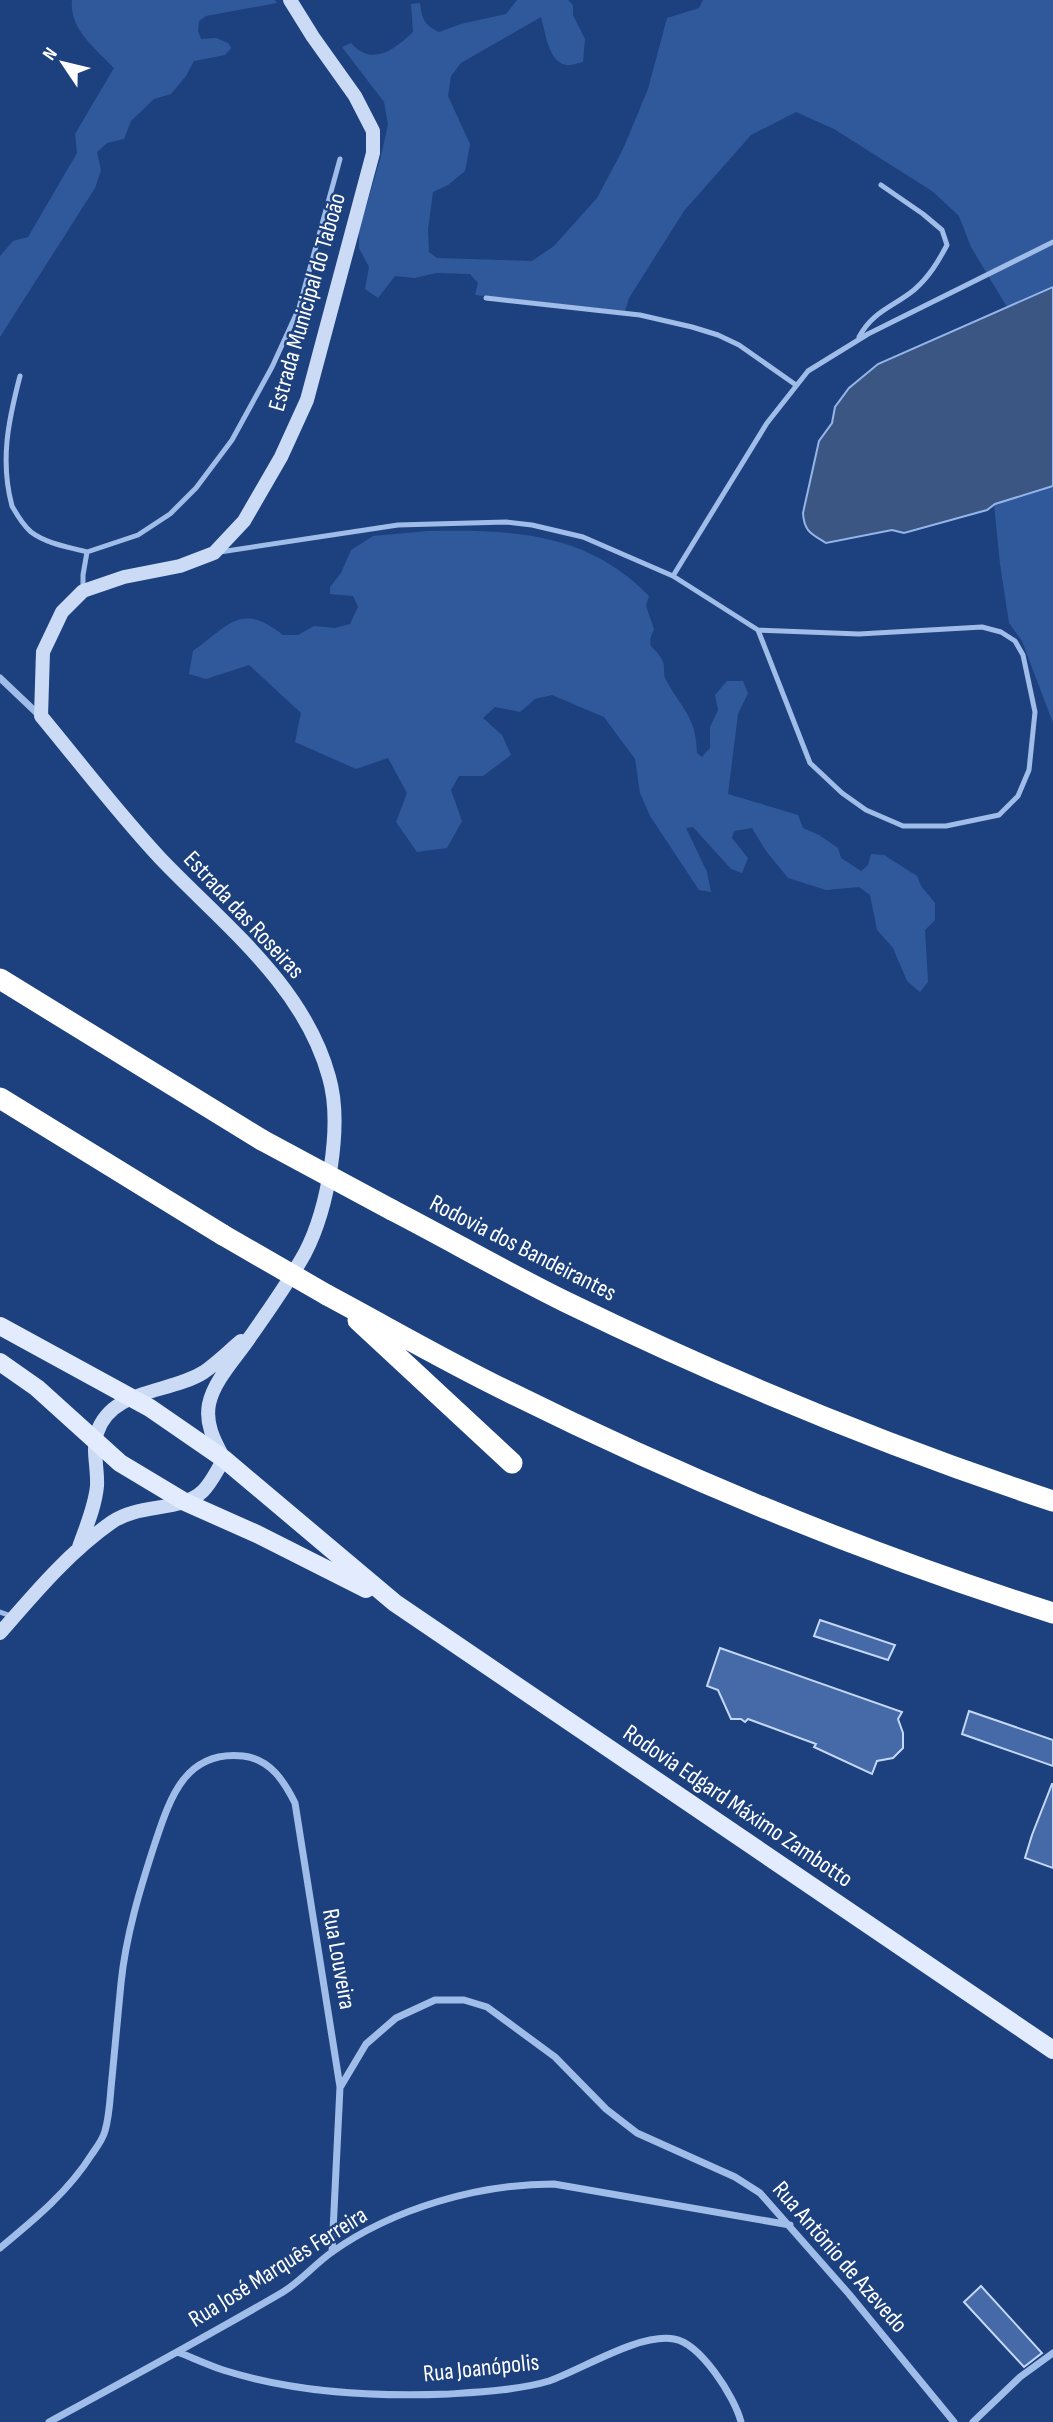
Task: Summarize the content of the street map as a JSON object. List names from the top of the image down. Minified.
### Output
{"streets":{"highway":["Rodovia dos Bandeirantes"],"main road":["Rodovia Edgard Máximo Zambotto"],"street":["Estrada Municipal do Taboão","Estrada das Roseiras","Rua Louveira","Rua Antônio de Azevedo","Rua José Marquês Ferreira","Rua Joanópolis"]},"crossings":[["Estrada Municipal do Taboão","Estrada das Roseiras"],["Estrada das Roseiras","Rodovia Edgard Máximo Zambotto"],["Rua Louveira","Rua Antônio de Azevedo"],["Rua Louveira","Rua José Marquês Ferreira"],["Rua Antônio de Azevedo","Rua José Marquês Ferreira"],["Rua José Marquês Ferreira","Rua Joanópolis"]],"north":"top left"}
